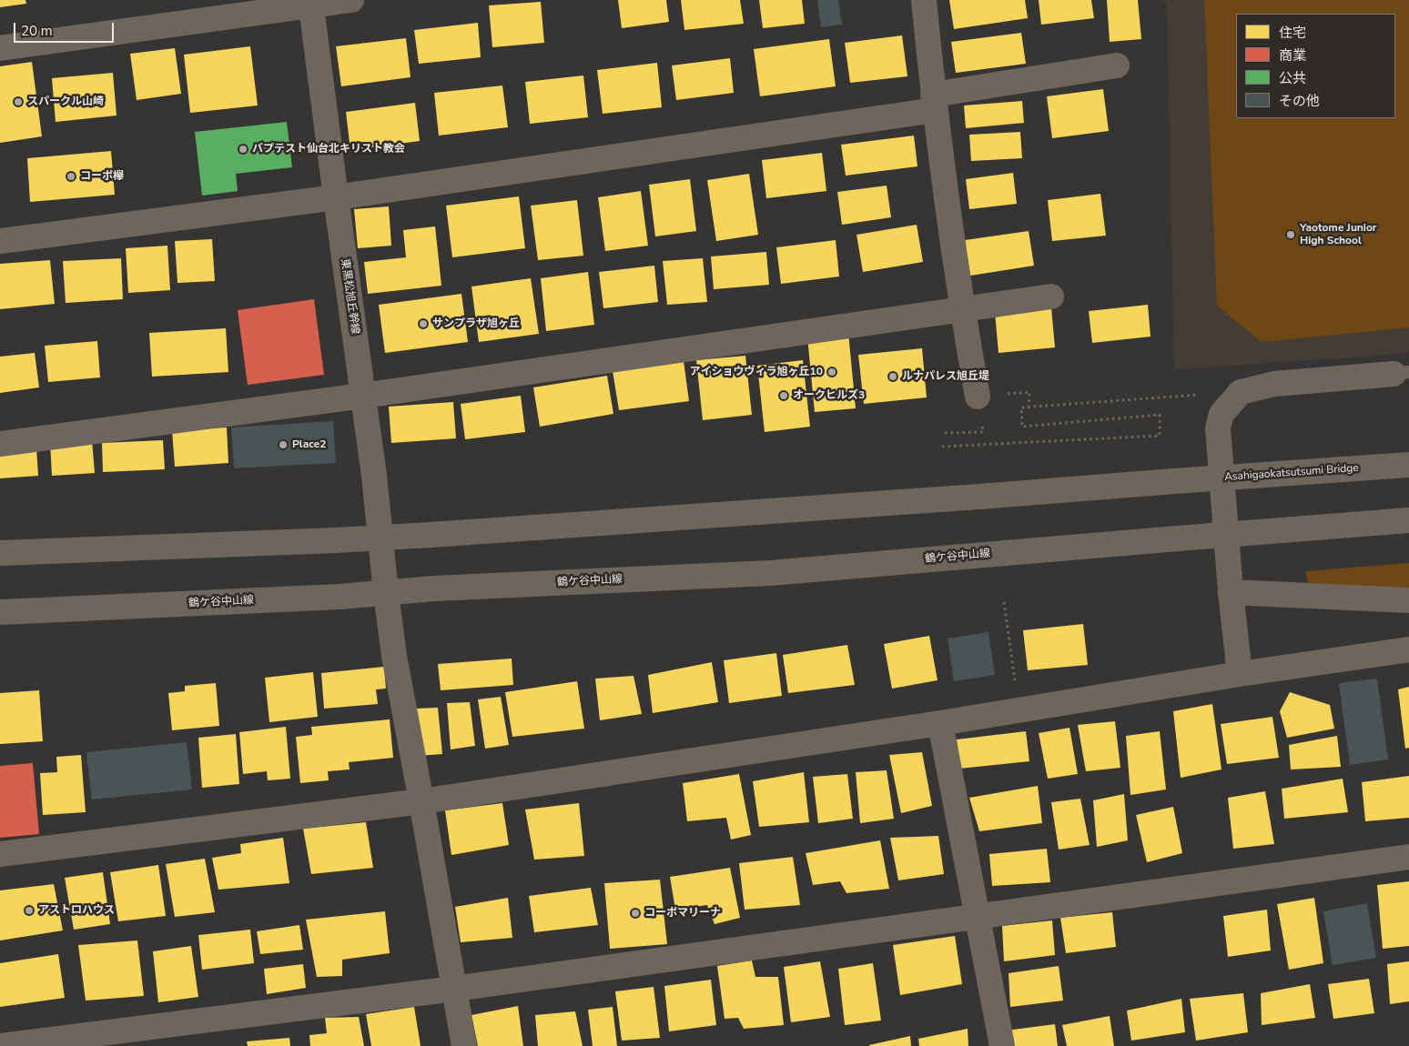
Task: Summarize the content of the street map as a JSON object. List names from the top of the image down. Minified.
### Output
{"streets":{"street":["東黒松旭丘幹線","Asahigaokatsutsumi Bridge","鶴ケ谷中山線"]},"crossings":[["東黒松旭丘幹線","Asahigaokatsutsumi Bridge"],["東黒松旭丘幹線","鶴ケ谷中山線"]],"places":["スパークル山崎","バプテスト仙台北キリスト教会","コーポ欅","Yaotome Junior High School","サンプラザ旭ヶ丘","アイショウヴィラ旭ヶ丘10","ルナパレス旭丘堤","オークヒルズ3","Place2","アストロハウス","コーポマリーナ"],"legend":["住宅","商業","公共","その他"],"scale_bar":"20 m"}
